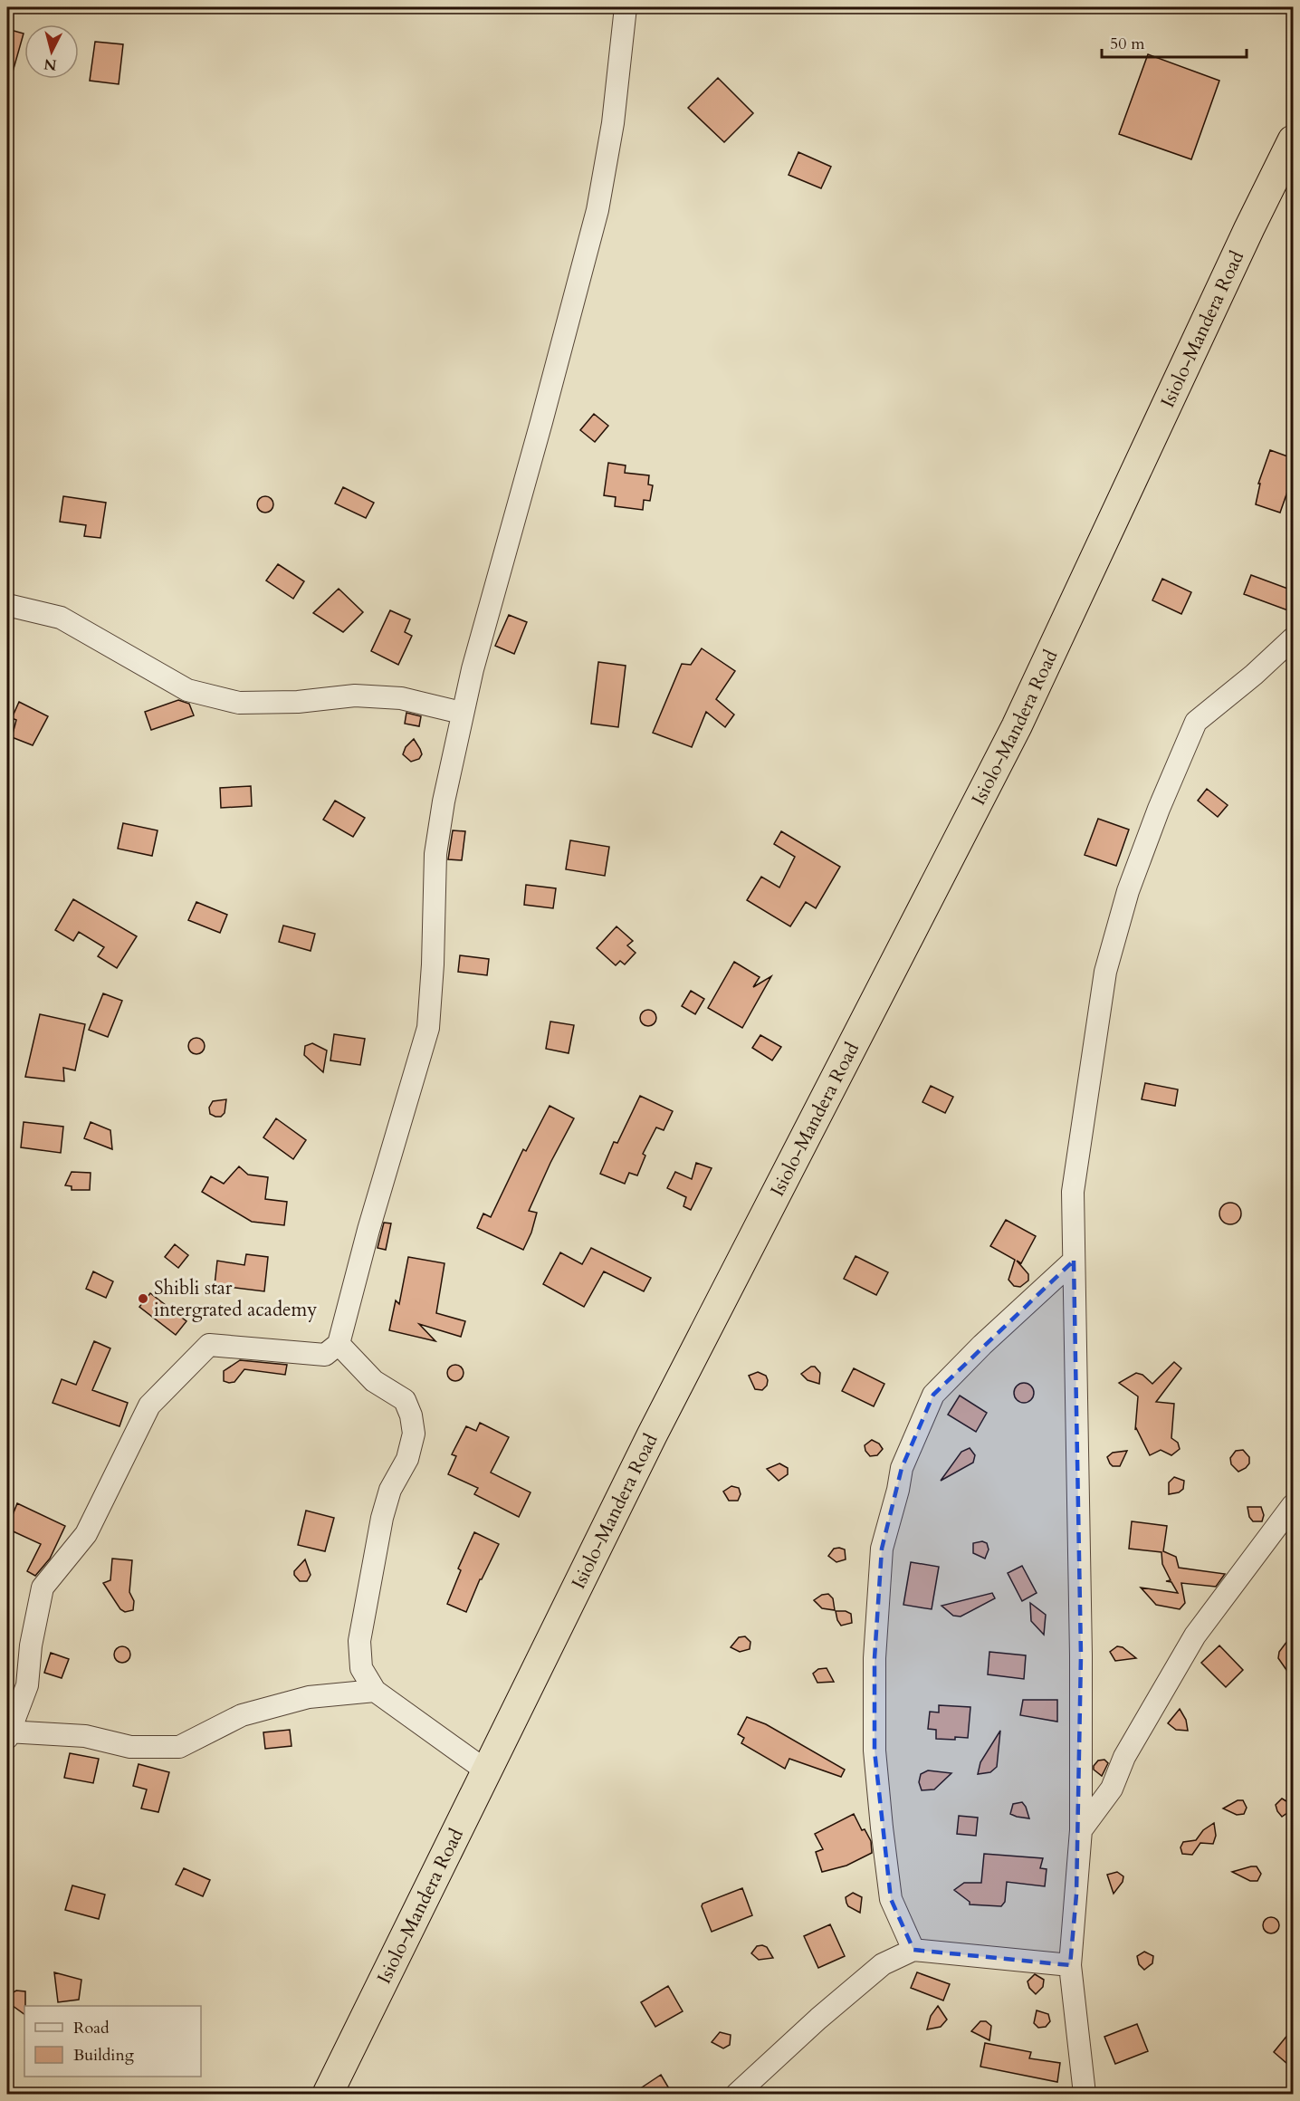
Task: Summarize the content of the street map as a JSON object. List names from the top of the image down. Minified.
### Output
{"streets":{"highway":["Isiolo-Mandera Road"]},"places":["Shibli star intergrated academy"],"legend":["Road","Building"],"scale_bar":"50 m","north":"bottom"}
